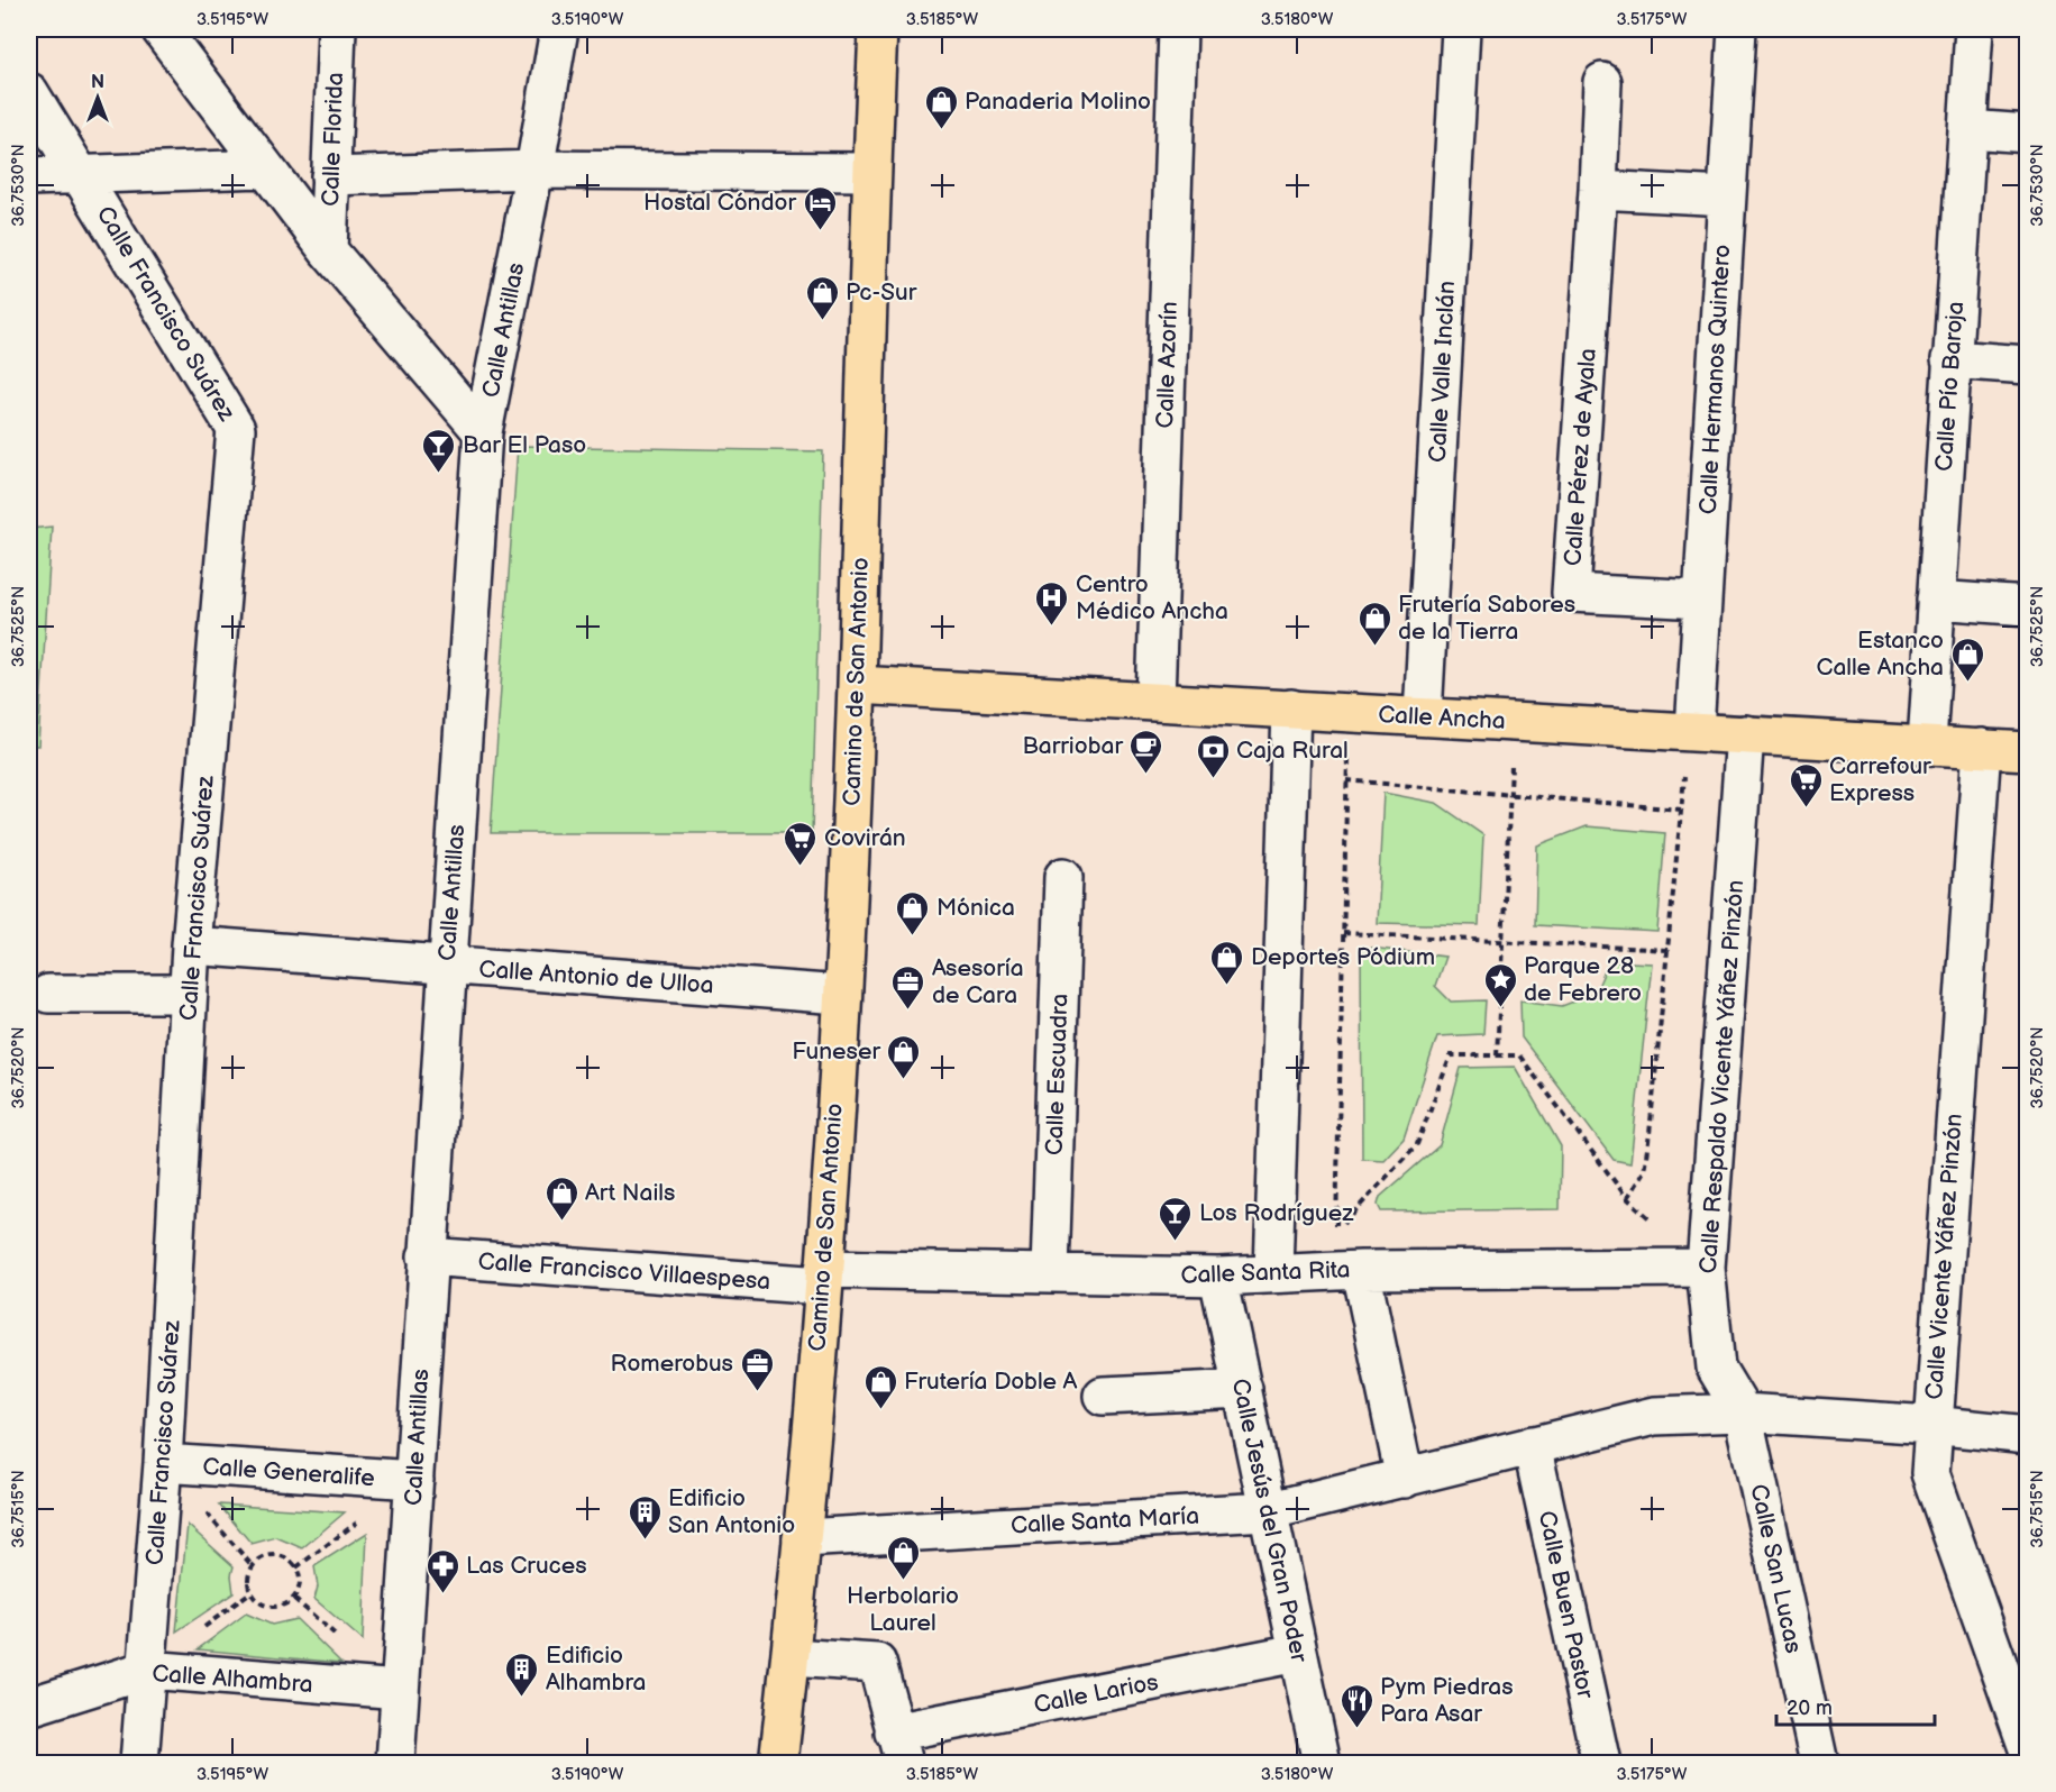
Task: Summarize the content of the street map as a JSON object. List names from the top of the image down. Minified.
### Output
{"streets":{"main road":["Camino de San Antonio","Calle Ancha"],"street":["Calle Florida","Calle Francisco Suárez","Calle Antillas","Calle Azorín","Calle Valle Inclán","Calle Hermanos Quintero","Calle Pío Baroja","Calle Pérez de Ayala","Calle Antonio de Ulloa","Calle Escuadra","Calle Respaldo Vicente Yáñez Pinzón","Calle Vicente Yáñez Pinzón","Calle Francisco Villaespesa","Calle Santa Rita","Calle Generalife","Calle Santa María","Calle Jesús del Gran Poder","Calle San Lucas","Calle Buen Pastor","Calle Alhambra","Calle Larios"]},"crossings":[["Calle Francisco Suárez","Calle Antonio de Ulloa"],["Calle Francisco Suárez","Calle Generalife"],["Calle Francisco Suárez","Calle Alhambra"],["Calle Antillas","Calle Antonio de Ulloa"],["Calle Antillas","Calle Francisco Villaespesa"],["Calle Antillas","Calle Generalife"],["Calle Antillas","Calle Alhambra"],["Calle Azorín","Calle Ancha"],["Calle Valle Inclán","Calle Ancha"],["Calle Hermanos Quintero","Calle Pérez de Ayala"],["Calle Hermanos Quintero","Calle Ancha"],["Calle Pío Baroja","Calle Ancha"],["Camino de San Antonio","Calle Ancha"],["Camino de San Antonio","Calle Antonio de Ulloa"],["Camino de San Antonio","Calle Francisco Villaespesa"],["Camino de San Antonio","Calle Santa Rita"],["Camino de San Antonio","Calle Santa María"],["Calle Ancha","Calle Respaldo Vicente Yáñez Pinzón"],["Calle Ancha","Calle Vicente Yáñez Pinzón"],["Calle Escuadra","Calle Santa Rita"],["Calle Respaldo Vicente Yáñez Pinzón","Calle Santa Rita"],["Calle Respaldo Vicente Yáñez Pinzón","Calle Santa María"],["Calle Respaldo Vicente Yáñez Pinzón","Calle San Lucas"],["Calle Vicente Yáñez Pinzón","Calle Santa María"],["Calle Francisco Villaespesa","Calle Santa Rita"],["Calle Santa Rita","Calle Jesús del Gran Poder"],["Calle Santa María","Calle Jesús del Gran Poder"],["Calle Santa María","Calle San Lucas"],["Calle Santa María","Calle Buen Pastor"],["Calle Jesús del Gran Poder","Calle Larios"]],"places":{"shop":["Panaderia Molino","Pc-Sur","Frutería Sabores de la Tierra","Estanco Calle Ancha","Mónica","Deportes Pódium","Funeser","Art Nails","Frutería Doble A","Herbolario Laurel"],"hotel":["Hostal Cóndor"],"bar":["Bar El Paso","Los Rodríguez"],"hospital":["Centro Médico Ancha"],"cafe":["Barriobar"],"bank":["Caja Rural"],"supermarket":["Carrefour Express","Covirán"],"place":["Parque 28 de Febrero"],"office":["Asesoría de Cara","Romerobus"],"building":["Edificio San Antonio","Edificio Alhambra"],"pharmacy":["Las Cruces"],"restaurant":["Pym Piedras Para Asar"]},"scale_bar":"20 m","north":"top","coordinates":["3.5195°W","3.5190°W","3.5185°W","3.5180°W","3.5175°W","36.7530°N","36.7525°N","36.7520°N","36.7515°N"]}
